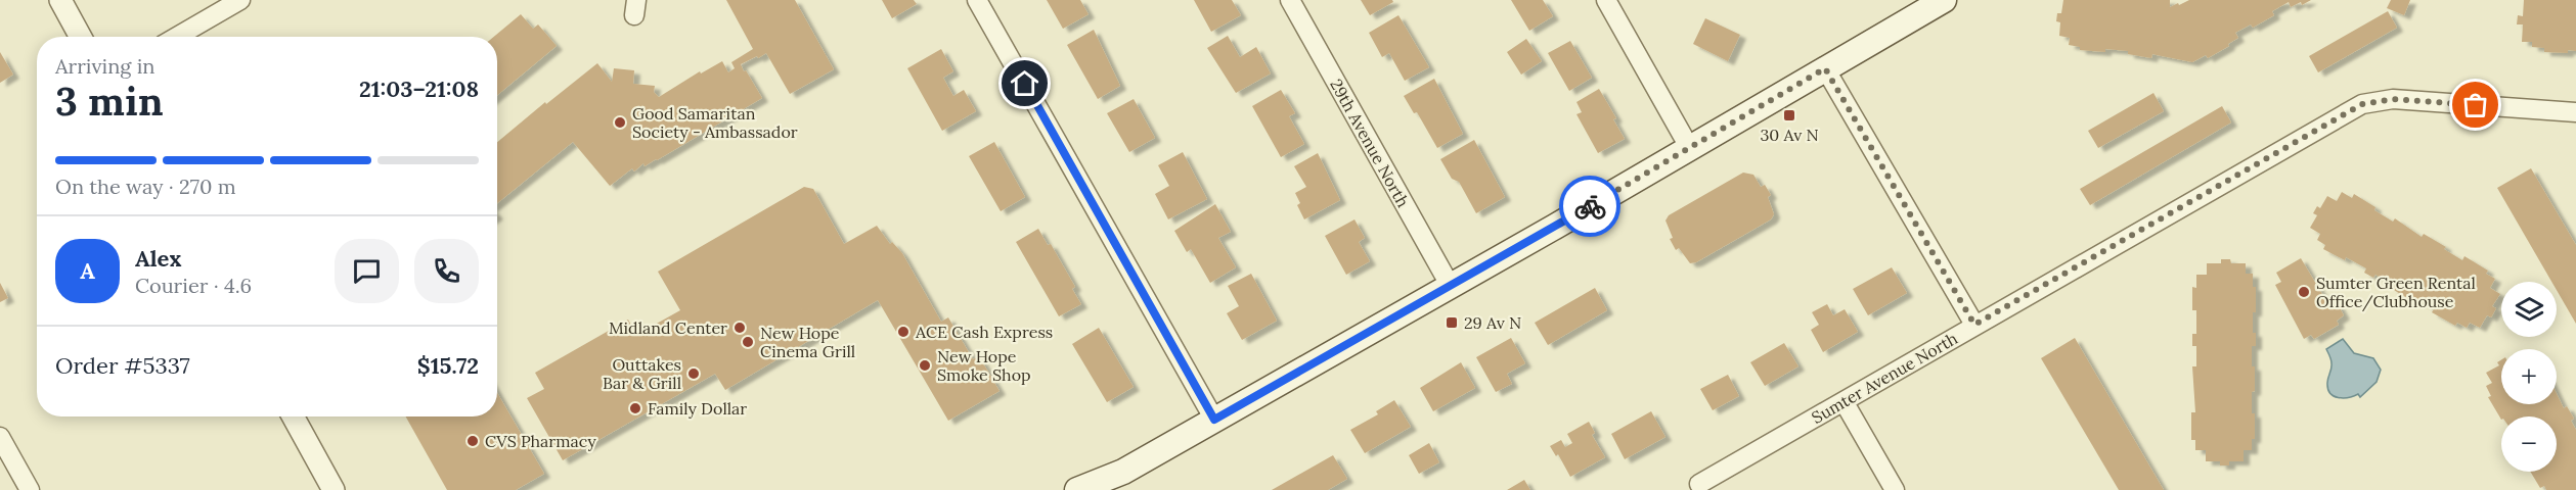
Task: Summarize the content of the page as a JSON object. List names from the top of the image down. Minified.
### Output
{"streets":{"street":["29th Avenue North","Sumter Avenue North"]},"places":{"transit":["30 Av N","29 Av N"],"other":["Good Samaritan Society - Ambassador","Sumter Green Rental Office/Clubhouse","Midland Center","ACE Cash Express","New Hope Cinema Grill","New Hope Smoke Shop","Outtakes Bar & Grill","Family Dollar","CVS Pharmacy"]},"page":{"heading":["3 min","Arriving in","21:03–21:08"],"panel":["Alex","Courier · 4.6","Order #5337","$15.72"],"bar":"On the way · 270 m","round":"A","map_buttons":["+","−"]}}
